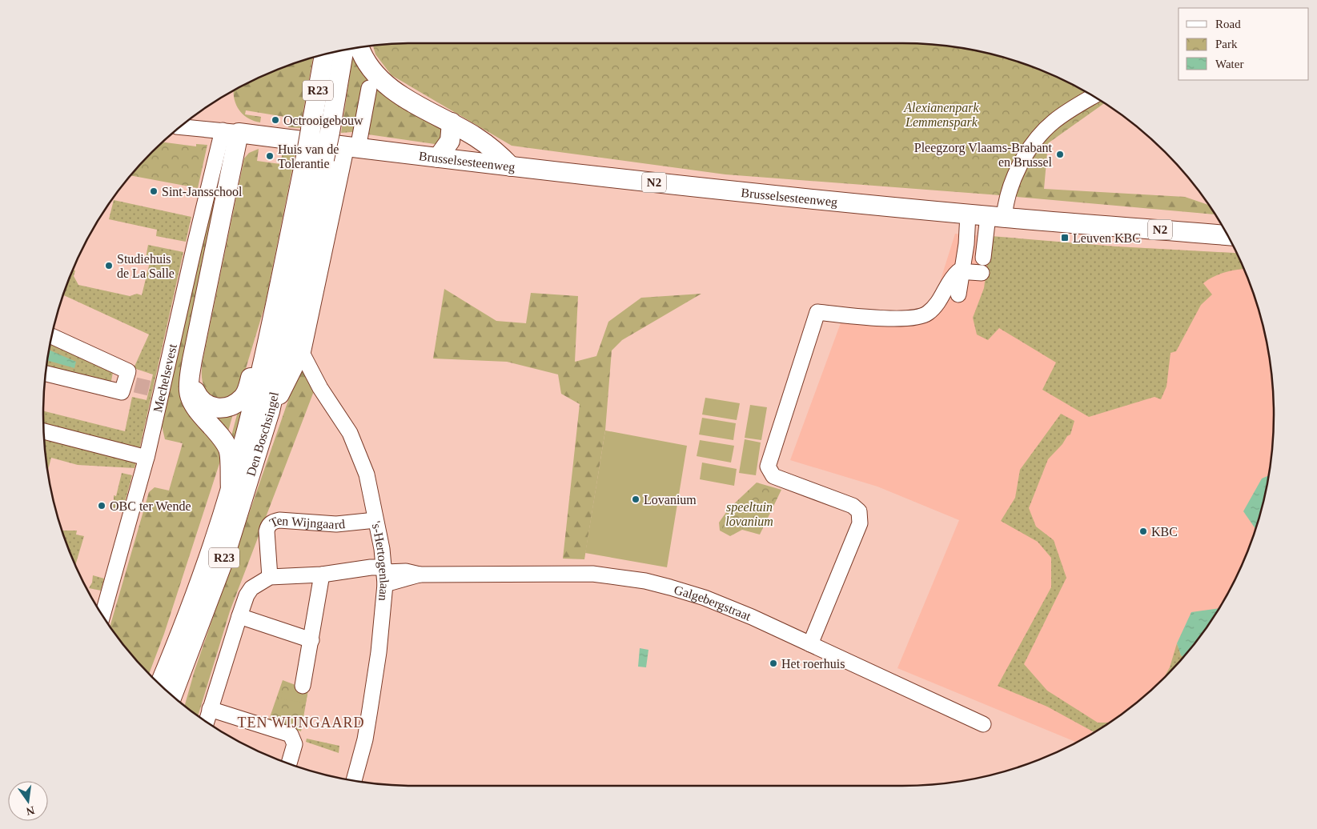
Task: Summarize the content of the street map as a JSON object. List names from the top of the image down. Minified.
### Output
{"streets":{"main road":["R23","Brusselsesteenweg","N2","Den Boschsingel"],"street":["Mechelsevest","Ten Wijngaard","'s-Hertogenlaan","Galgebergstraat"]},"crossings":[["Brusselsesteenweg","N2"],["N2","Mechelsevest"],["Ten Wijngaard","'s-Hertogenlaan"],["'s-Hertogenlaan","Galgebergstraat"]],"districts":["TEN WIJNGAARD"],"parks":["Alexianenpark Lemmenspark","speeltuin lovanium"],"places":{"other":["Octrooigebouw","Pleegzorg Vlaams-Brabant en Brussel","Huis van de Tolerantie","Sint-Jansschool","Studiehuis de La Salle","Lovanium","OBC ter Wende","KBC","Het roerhuis"],"transit":["Leuven KBC"]},"legend":["Road","Park","Water"],"north":"bottom"}
